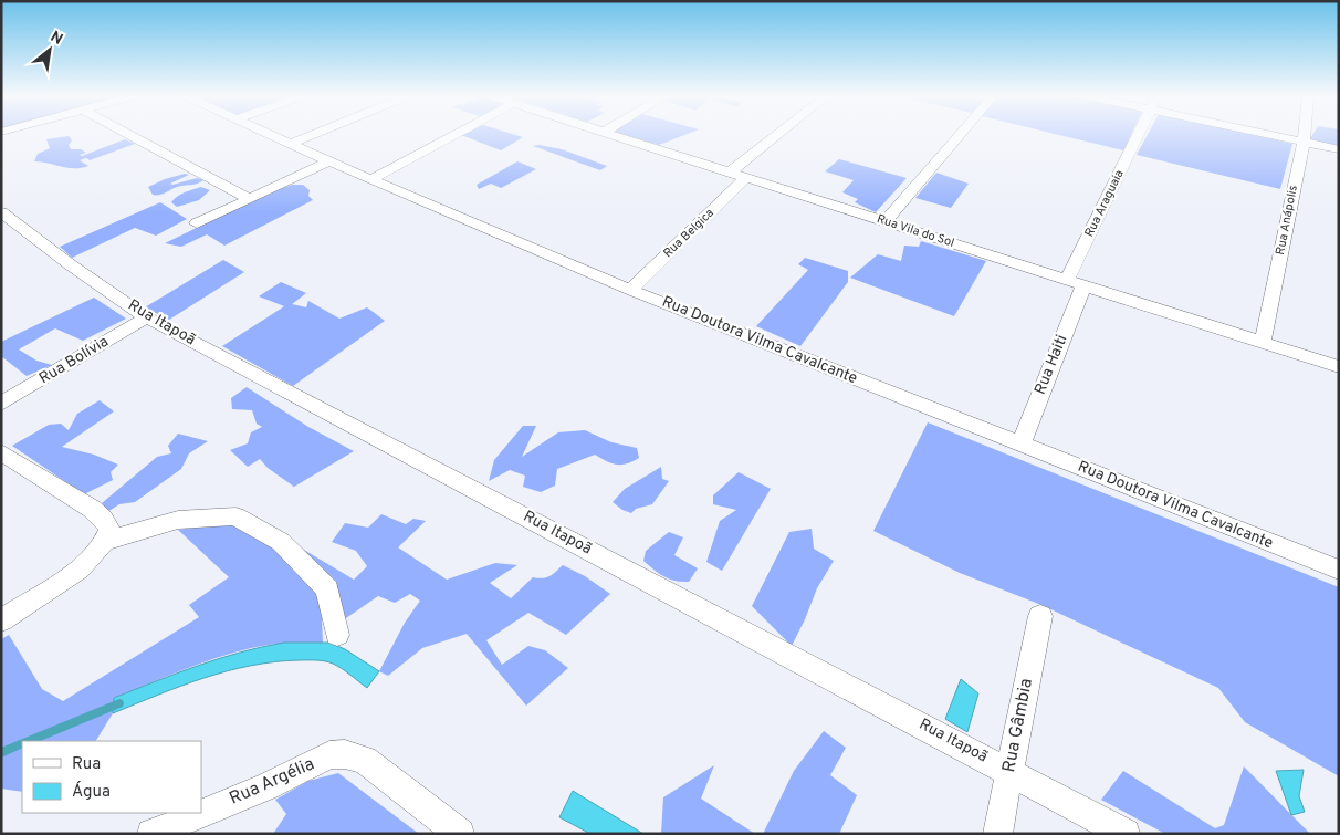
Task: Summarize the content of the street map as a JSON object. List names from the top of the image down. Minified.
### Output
{"streets":{"street":["Rua Araguaia","Rua Anápolis","Rua Vila do Sol","Rua Belgica","Rua Itapoã","Rua Doutora Vilma Cavalcante","Rua Bolívia","Rua Haiti","Rua Gâmbia","Rua Argélia"]},"crossings":[["Rua Araguaia","Rua Vila do Sol"],["Rua Araguaia","Rua Haiti"],["Rua Anápolis","Rua Vila do Sol"],["Rua Vila do Sol","Rua Belgica"],["Rua Vila do Sol","Rua Haiti"],["Rua Belgica","Rua Doutora Vilma Cavalcante"],["Rua Itapoã","Rua Bolívia"],["Rua Itapoã","Rua Gâmbia"],["Rua Doutora Vilma Cavalcante","Rua Haiti"]],"legend":["Rua","Água"],"north":"top right"}
